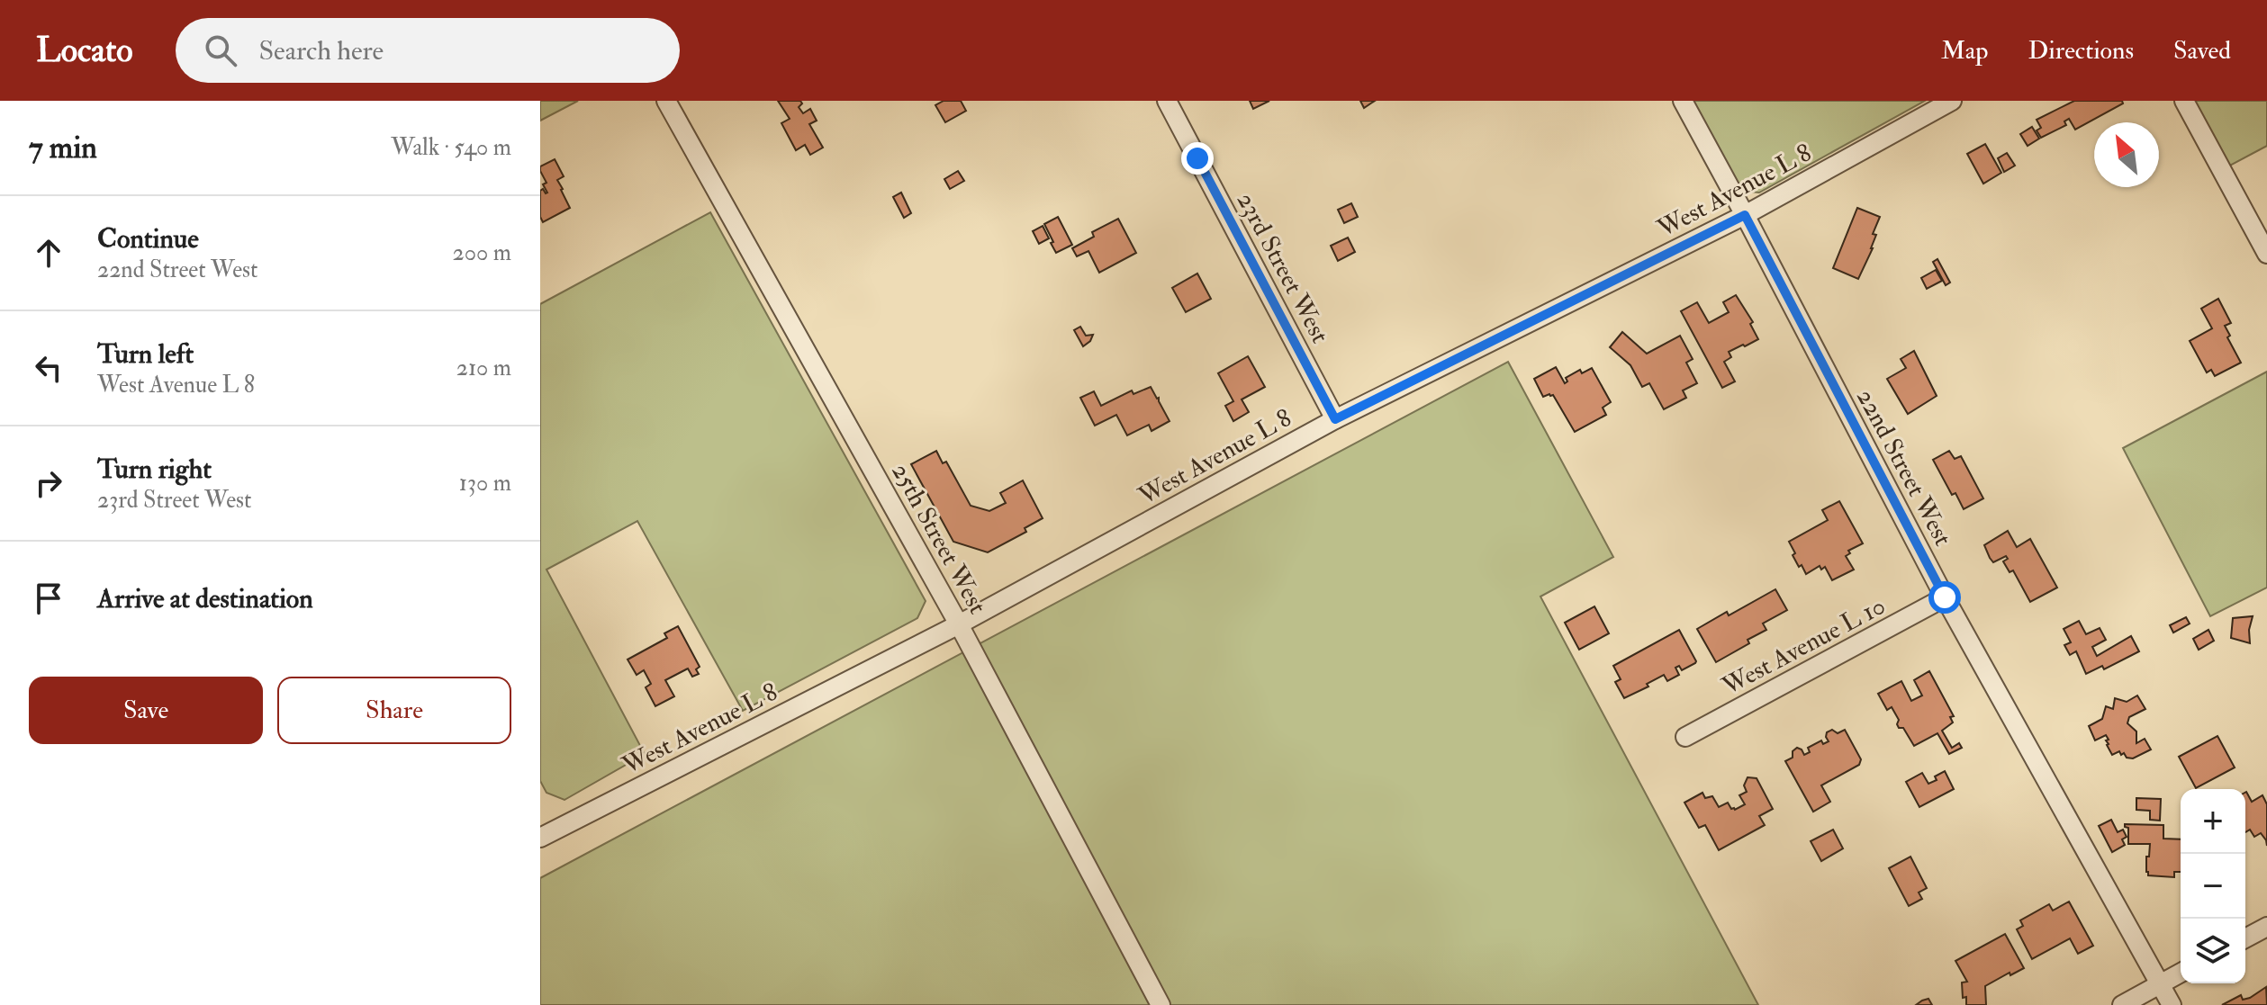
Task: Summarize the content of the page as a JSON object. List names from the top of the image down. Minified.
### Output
{"streets":{"street":["West Avenue L 8","23rd Street West","22nd Street West","25th Street West","West Avenue L 10"]},"crossings":[["West Avenue L 8","23rd Street West"],["West Avenue L 8","22nd Street West"],["West Avenue L 8","25th Street West"],["22nd Street West","West Avenue L 10"]],"north":"top left","page":{"header":"Locato","search":"Search here","nav":["Map","Directions","Saved"],"heading":["7 min","Walk · 540 m"],"list":[["Continue","22nd Street West","200 m"],["Turn left","West Avenue L 8","210 m"],["Turn right","23rd Street West","130 m"],"Arrive at destination"],"buttons":["Save","Share"],"map_buttons":["+","−"]}}
